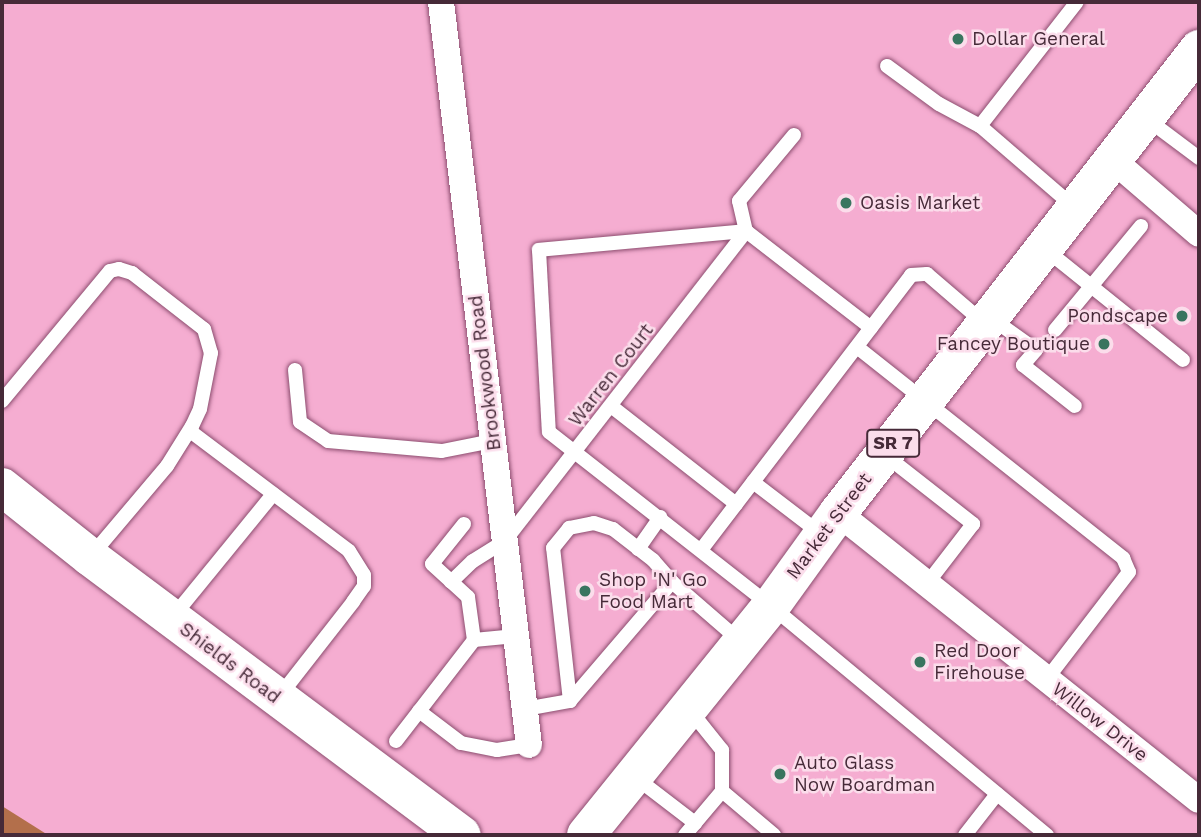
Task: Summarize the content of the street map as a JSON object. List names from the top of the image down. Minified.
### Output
{"streets":{"main road":["SR 7","Market Street","Shields Road"],"street":["Brookwood Road","Willow Drive"],"lane":["Warren Court"]},"crossings":[["Brookwood Road","Warren Court"],["Market Street","Willow Drive"]],"places":["Dollar General","Oasis Market","Pondscape","Fancey Boutique","Shop 'N' Go Food Mart","Red Door Firehouse","Auto Glass Now Boardman"]}
